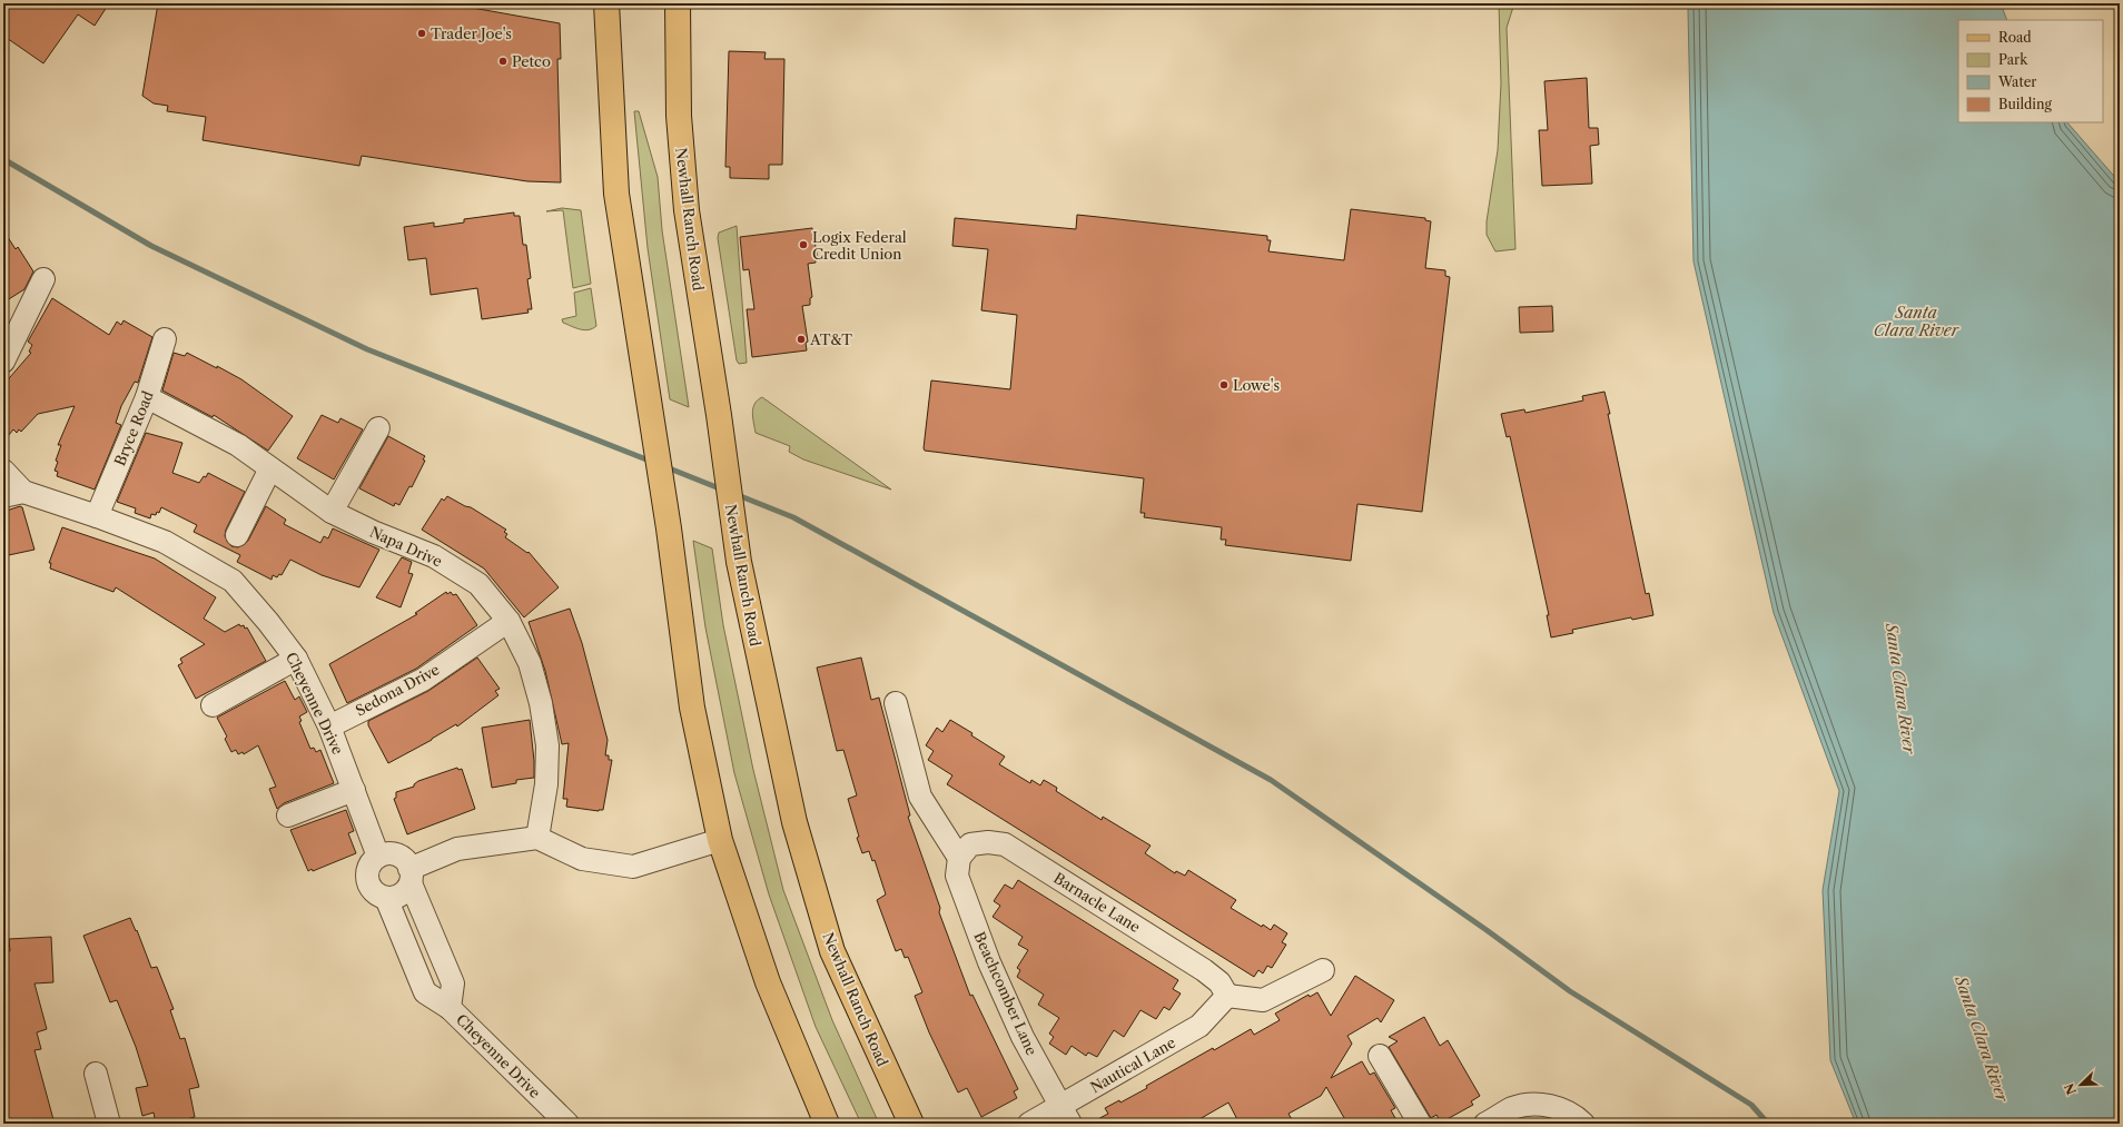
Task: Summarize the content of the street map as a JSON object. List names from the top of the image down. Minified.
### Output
{"streets":{"main road":["Newhall Ranch Road"],"street":["Bryce Road","Napa Drive","Sedona Drive","Cheyenne Drive","Barnacle Lane","Beachcomber Lane","Nautical Lane"]},"crossings":[["Bryce Road","Napa Drive"],["Bryce Road","Cheyenne Drive"],["Napa Drive","Sedona Drive"],["Sedona Drive","Cheyenne Drive"],["Barnacle Lane","Beachcomber Lane"],["Barnacle Lane","Nautical Lane"],["Beachcomber Lane","Nautical Lane"]],"water":["Santa Clara River"],"places":["Trader Joe's","Petco","Logix Federal Credit Union","AT&T","Lowe's"],"legend":["Road","Park","Water","Building"],"north":"bottom left"}
